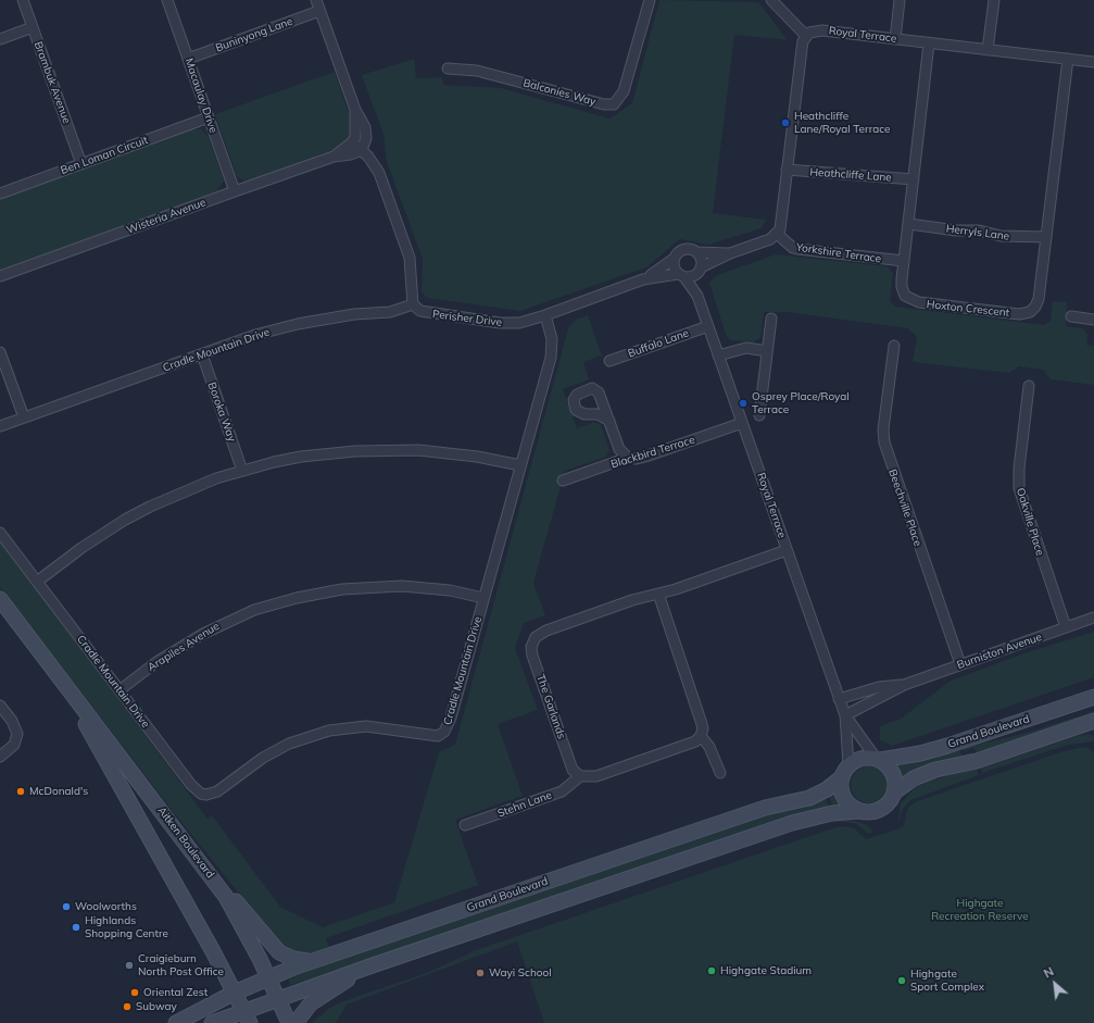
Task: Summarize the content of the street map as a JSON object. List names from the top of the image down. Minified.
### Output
{"streets":{"street":["Buninyong Lane","Royal Terrace","Brambuk Avenue","Balconies Way","Macaulay Drive","Ben Loman Circuit","Heathcliffe Lane","Wisteria Avenue","Herryls Lane","Yorkshire Terrace","Hoxton Crescent","Perisher Drive","Buffalo Lane","Cradle Mountain Drive","Boroka Way","Blackbird Terrace","Beechville Place","Oakville Place","Arapiles Avenue","Burniston Avenue","The Garlands","Grand Boulevard","Stehn Lane","Aitken Boulevard"]},"crossings":[["Buninyong Lane","Macaulay Drive"],["Royal Terrace","Hoxton Crescent"],["Royal Terrace","Perisher Drive"],["Royal Terrace","Buffalo Lane"],["Royal Terrace","Blackbird Terrace"],["Royal Terrace","Burniston Avenue"],["Royal Terrace","The Garlands"],["Royal Terrace","Grand Boulevard"],["Brambuk Avenue","Ben Loman Circuit"],["Macaulay Drive","Ben Loman Circuit"],["Macaulay Drive","Wisteria Avenue"],["Heathcliffe Lane","Hoxton Crescent"],["Herryls Lane","Hoxton Crescent"],["Yorkshire Terrace","Hoxton Crescent"],["Perisher Drive","Cradle Mountain Drive"],["Cradle Mountain Drive","Boroka Way"],["Cradle Mountain Drive","Arapiles Avenue"],["Beechville Place","Burniston Avenue"],["Oakville Place","Burniston Avenue"],["The Garlands","Stehn Lane"],["Grand Boulevard","Aitken Boulevard"]],"parks":["Highgate Recreation Reserve"],"places":["Heathcliffe Lane/Royal Terrace","Osprey Place/Royal Terrace","McDonald's","Woolworths","Highlands Shopping Centre","Craigieburn North Post Office","Highgate Stadium","Wayi School","Highgate Sport Complex","Oriental Zest","Subway"],"north":"top left"}
